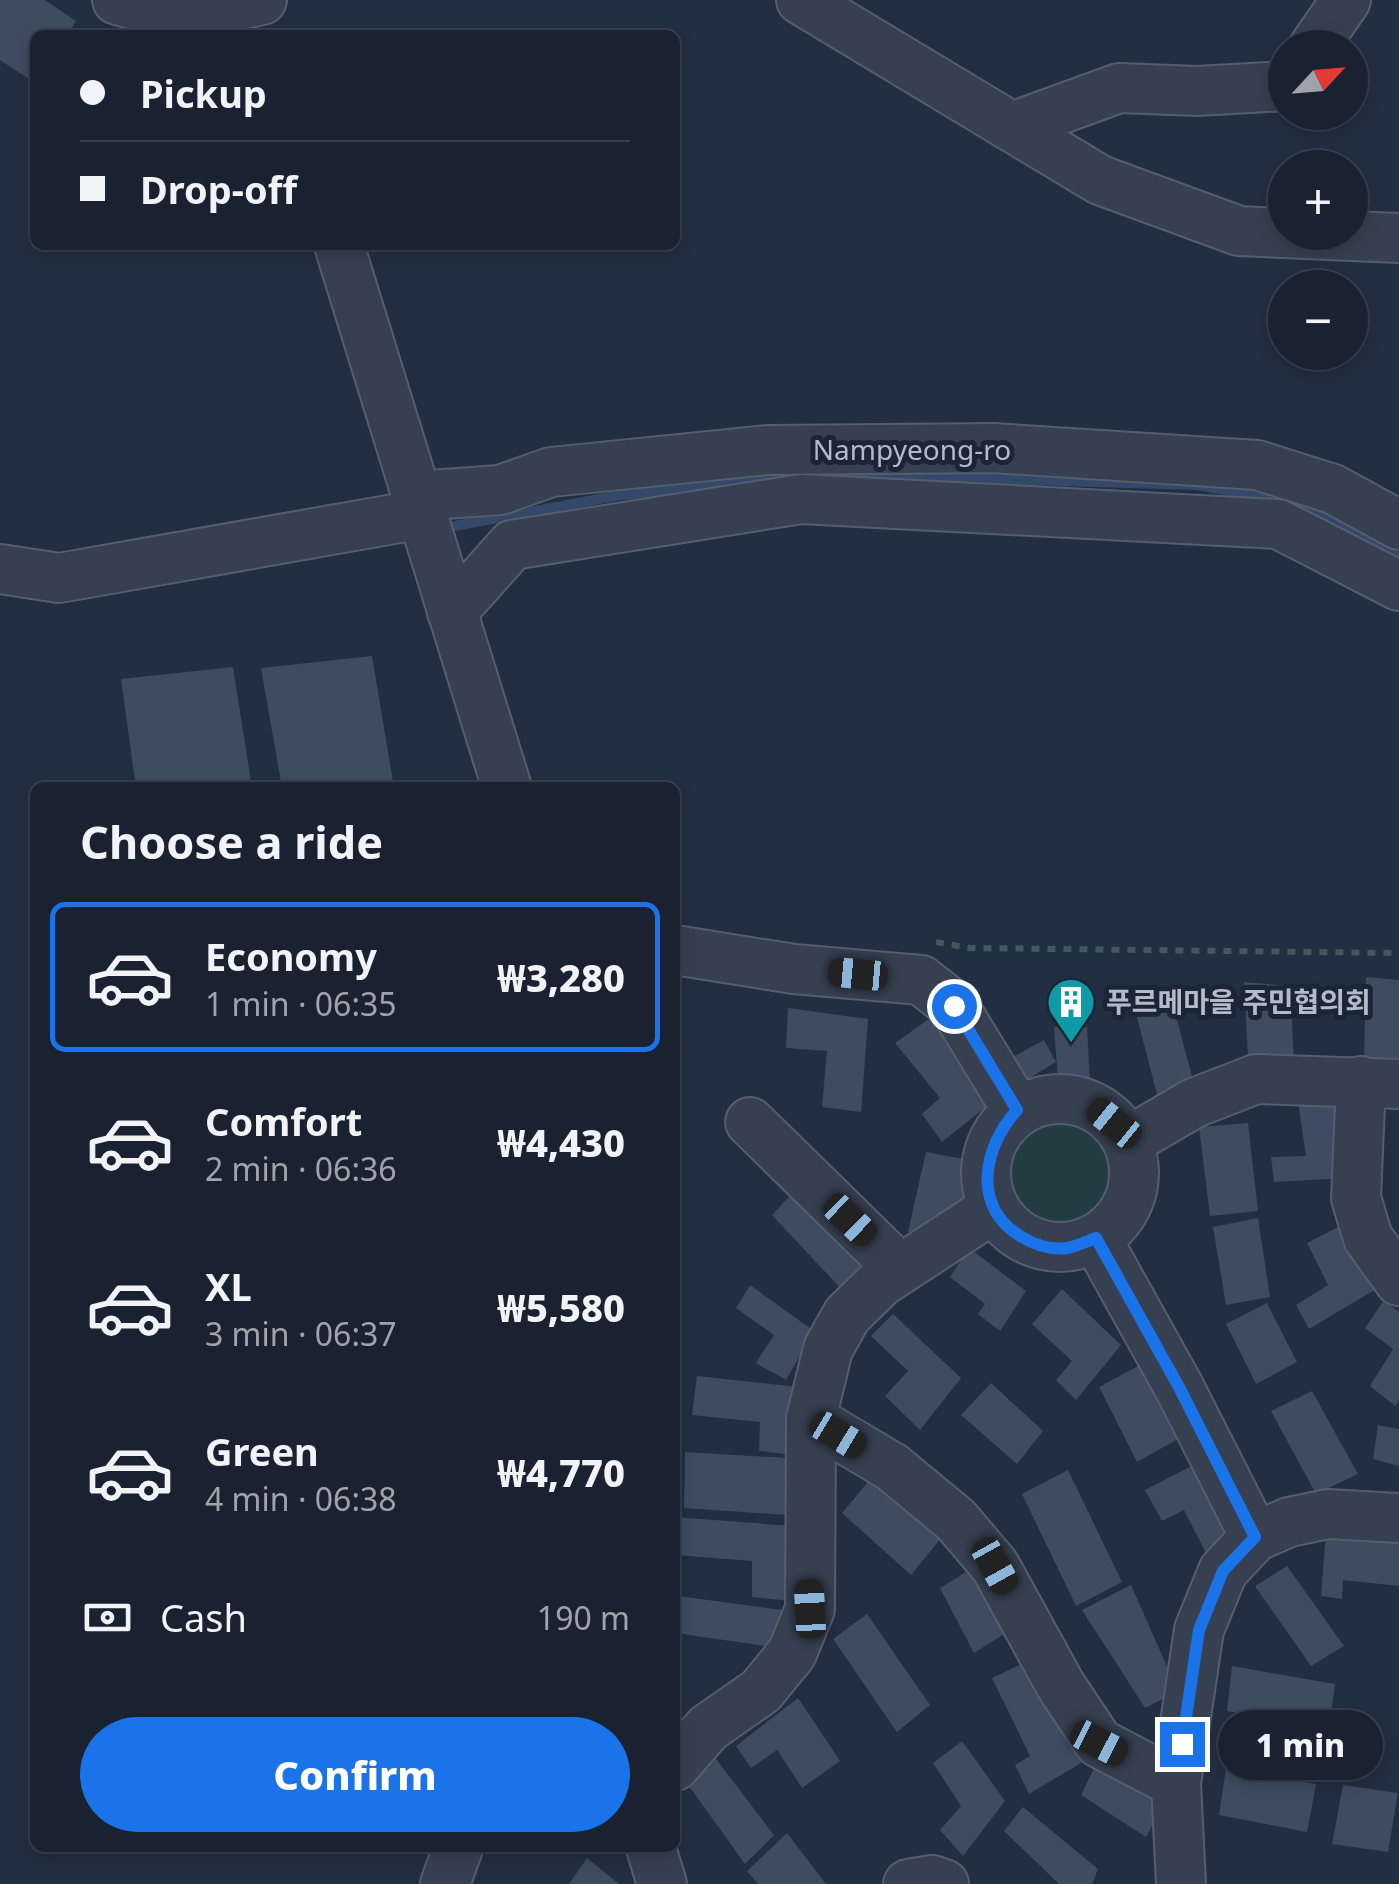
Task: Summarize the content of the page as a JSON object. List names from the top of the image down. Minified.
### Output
{"streets":{"street":["Nampyeong-ro"]},"places":{"building":["푸르메마을 주민협의회"]},"north":"top right","page":{"map_buttons":["+","−"],"banner":["Pickup","Drop-off"],"heading":"Choose a ride","list":[{"name":"Economy","note":"1 min · 06:35","value":"₩3,280"},{"name":"Comfort","note":"2 min · 06:36","value":"₩4,430"},{"name":"XL","note":"3 min · 06:37","value":"₩5,580"},{"name":"Green","note":"4 min · 06:38","value":"₩4,770"}],"pay":["Cash","190 m"],"buttons":"Confirm","bubble":"1 min"}}
